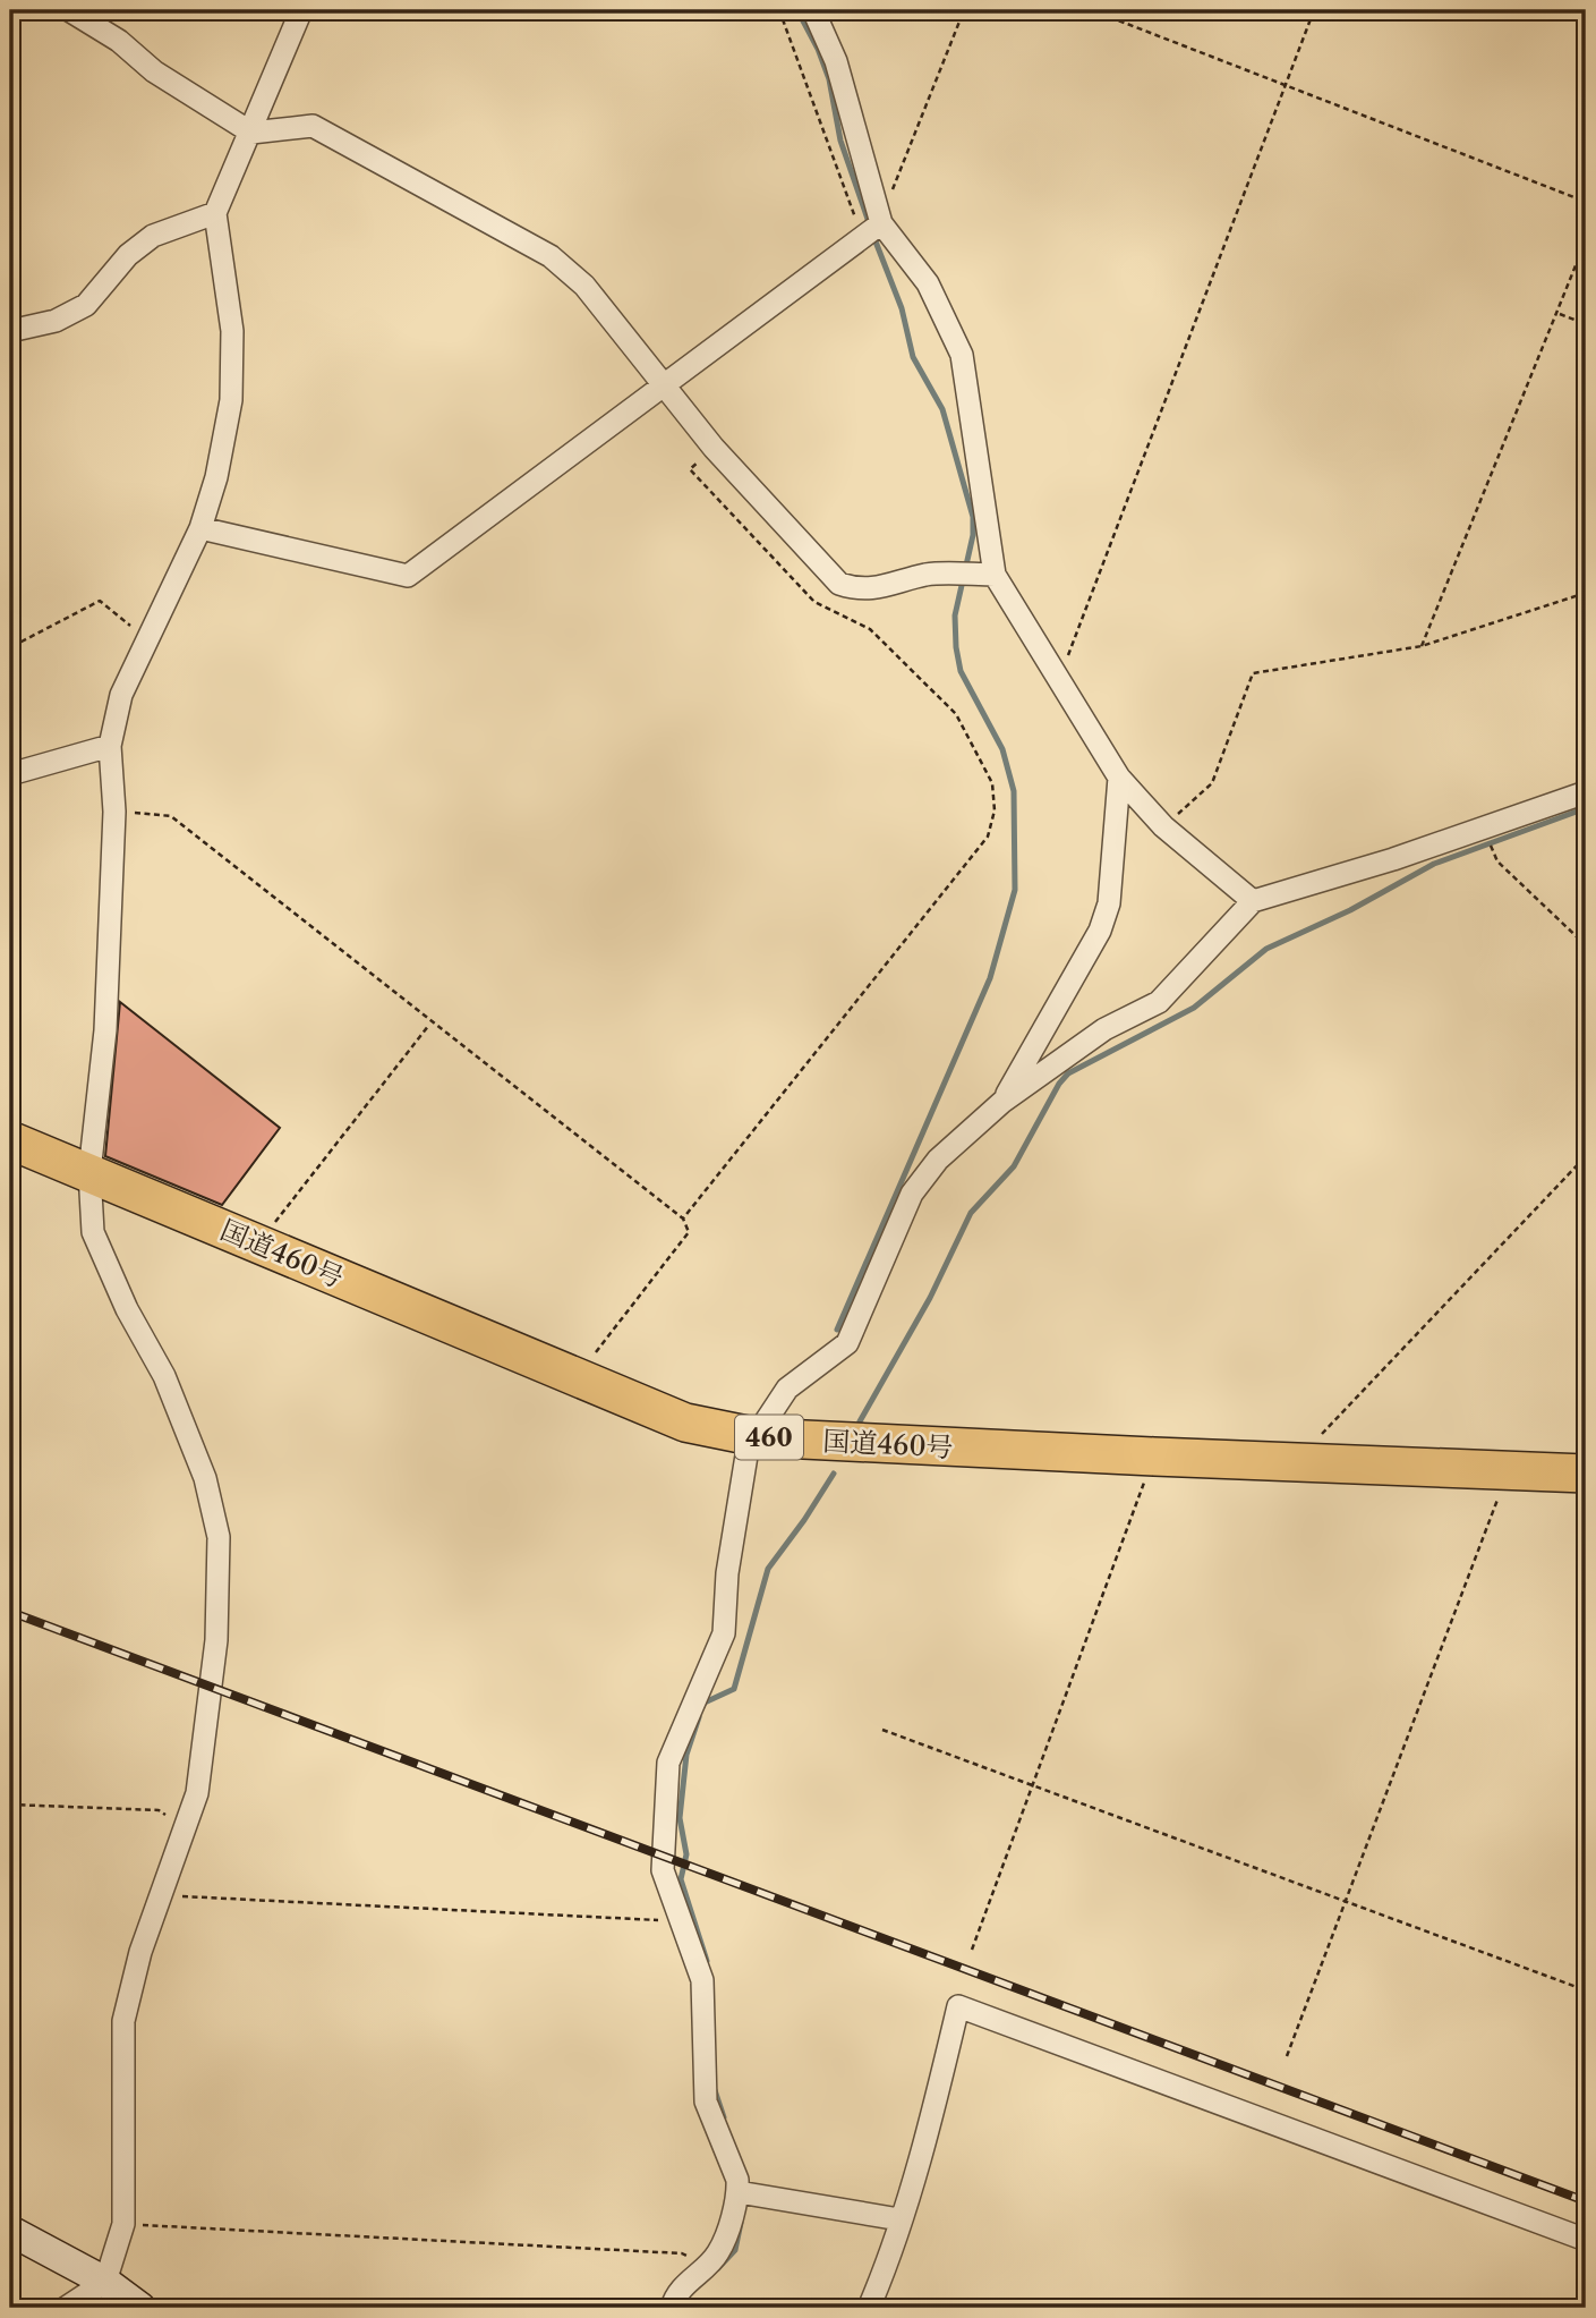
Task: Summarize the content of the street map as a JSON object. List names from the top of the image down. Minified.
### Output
{"streets":{"highway":["国道460号","460"]}}
